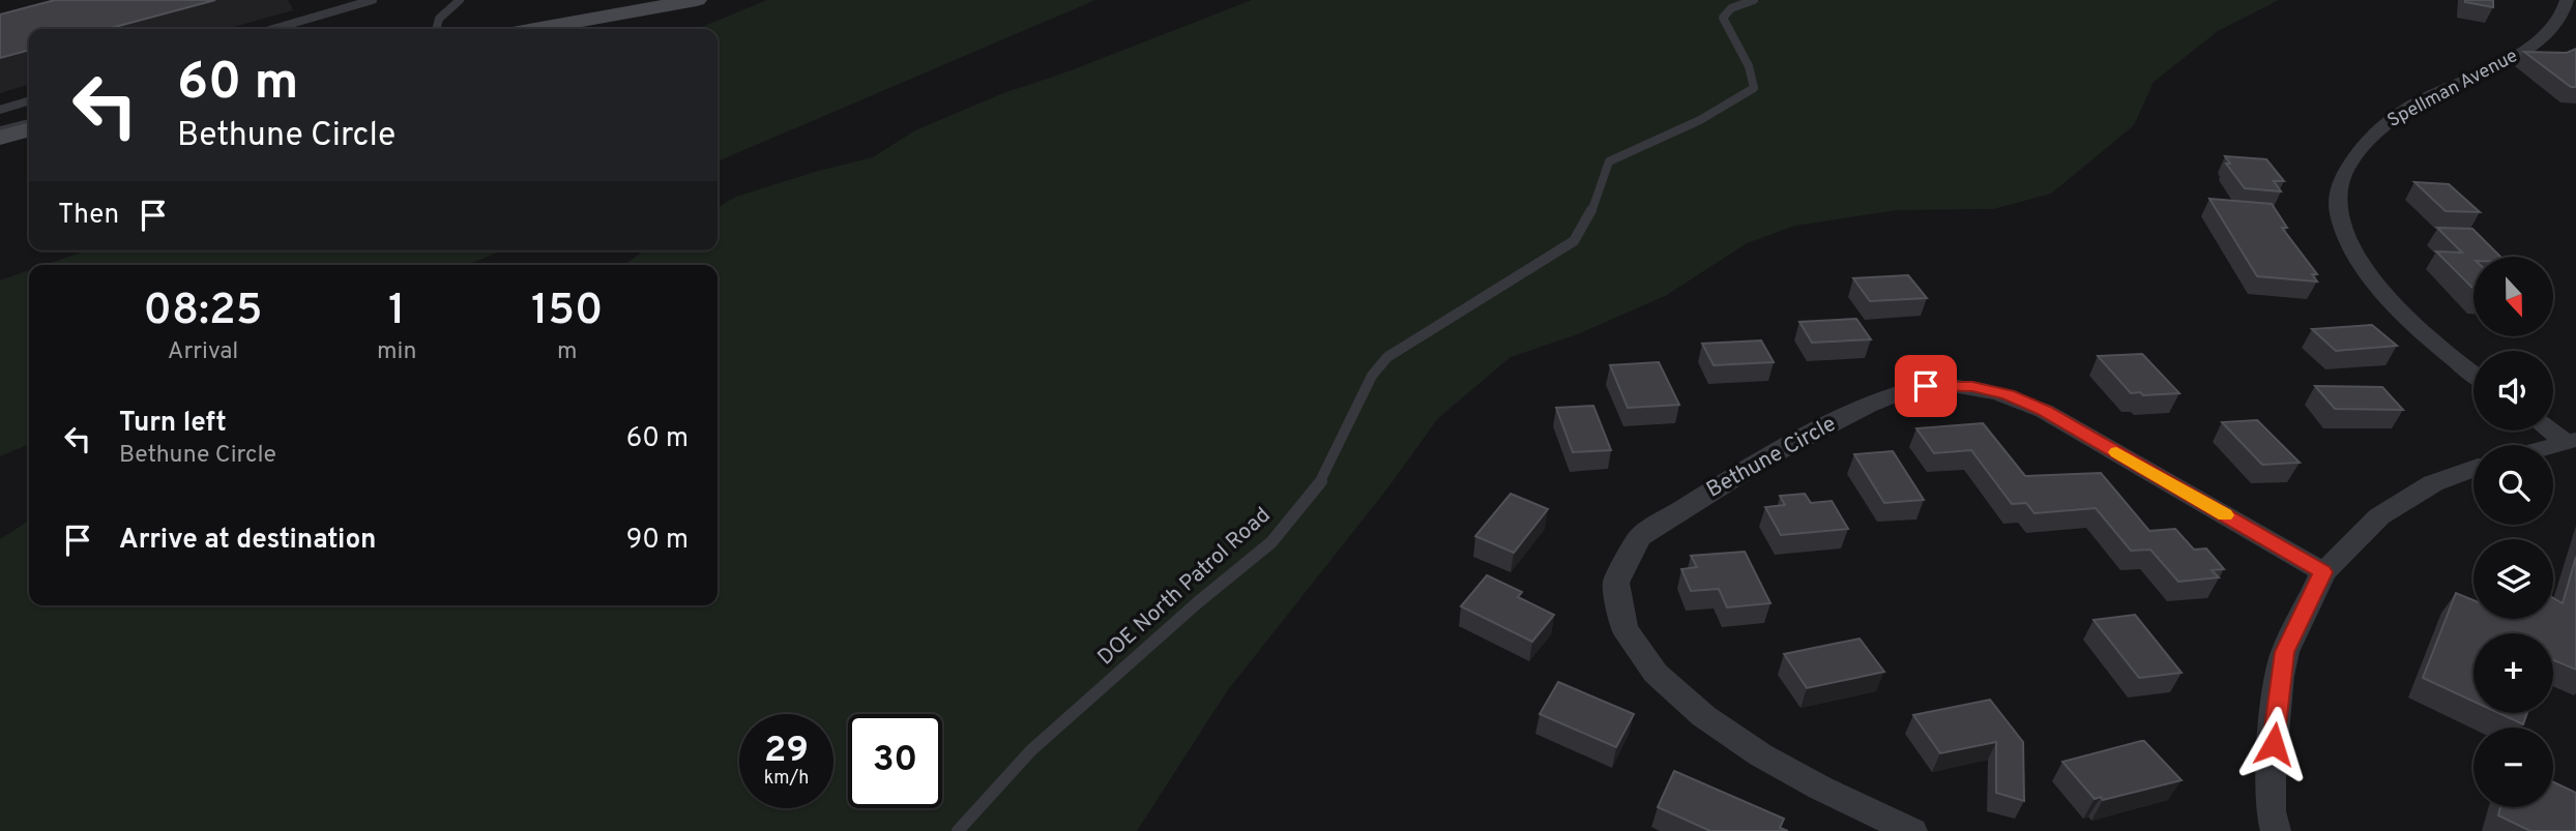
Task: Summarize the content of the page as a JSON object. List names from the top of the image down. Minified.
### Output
{"streets":{"street":["Spellman Avenue","Bethune Circle"],"lane":["DOE North Patrol Road"]},"north":"bottom","page":{"turn":["60 m","Bethune Circle"],"then":"Then","map_buttons":["+","−"],"eta":["08:25","Arrival","1","min","150","m"],"list":[{"name":"Turn left","note":"Bethune Circle","value":"60 m"},{"name":"Arrive at destination","value":"90 m"}],"speed":"29 km/h","limit":"30"}}
